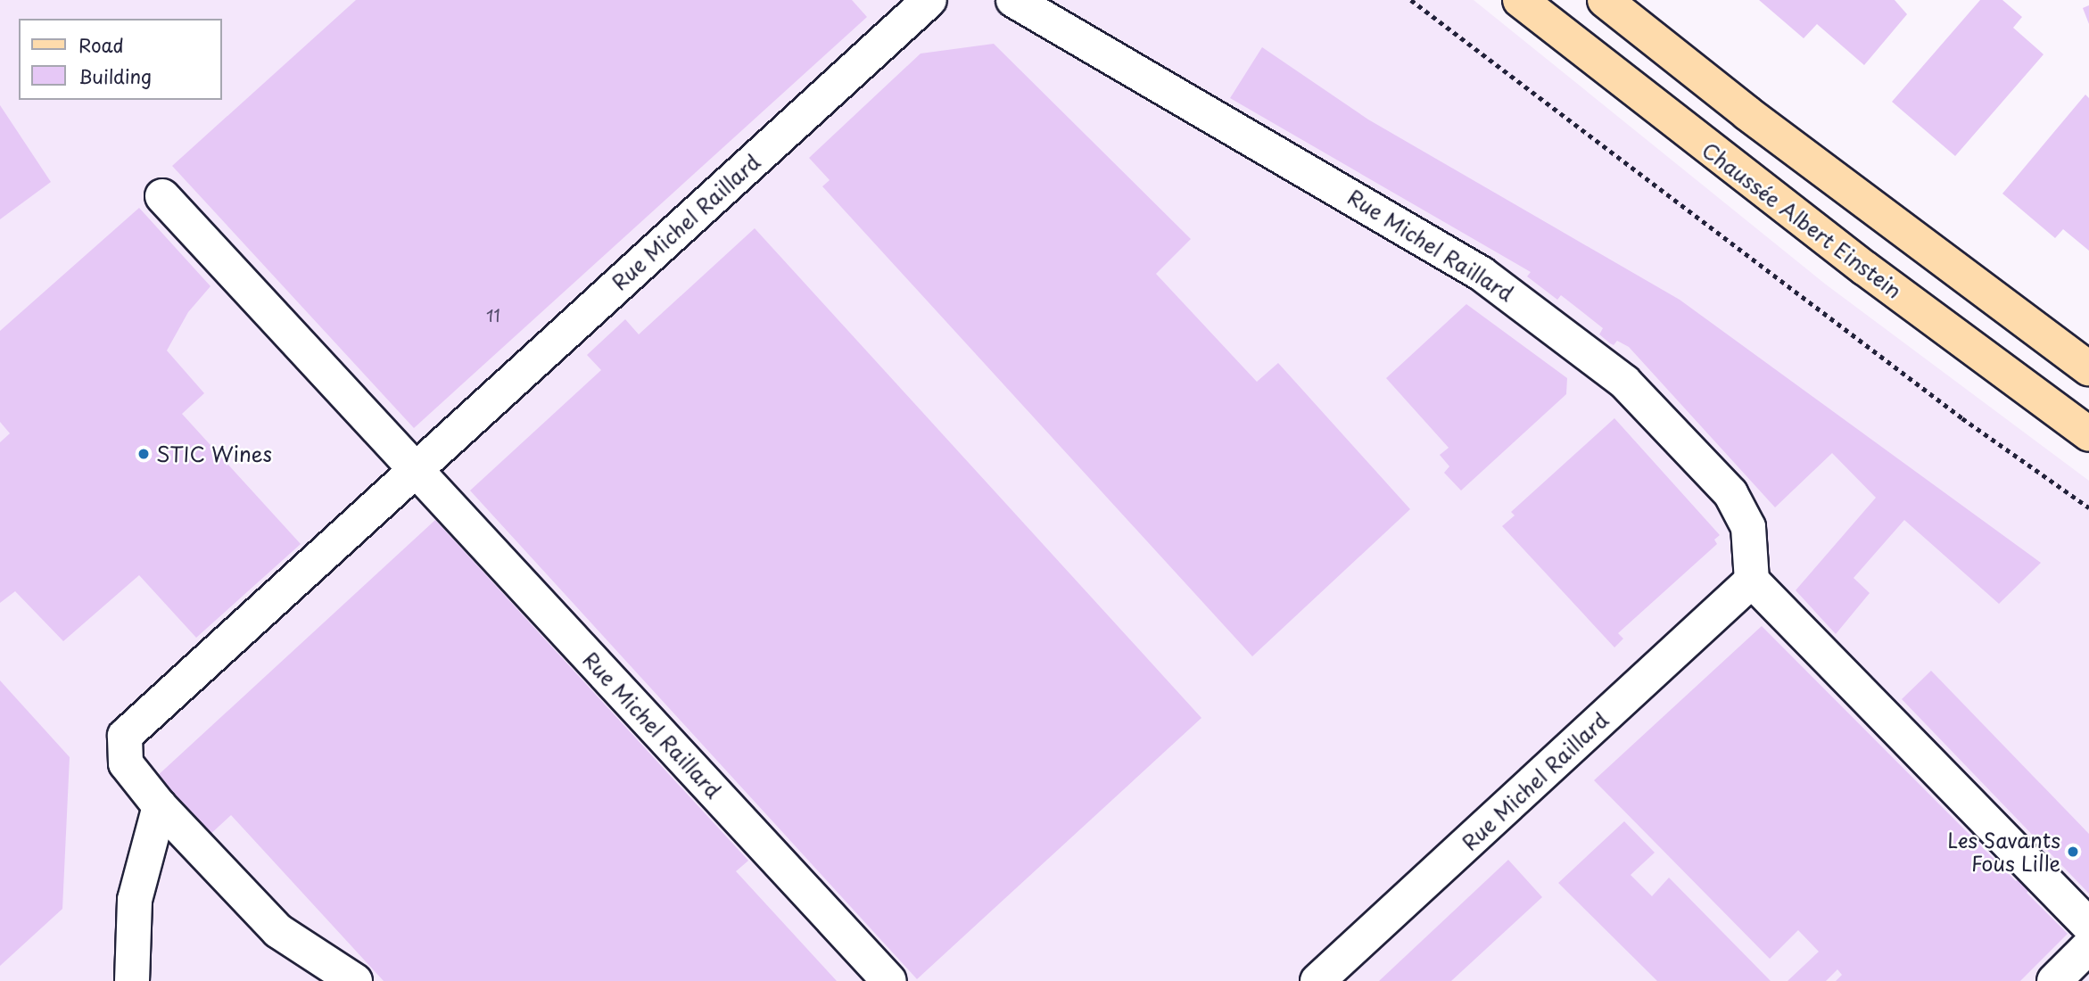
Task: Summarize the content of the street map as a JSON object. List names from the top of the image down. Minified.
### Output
{"streets":{"main road":["Chaussée Albert Einstein"],"street":["Rue Michel Raillard"]},"places":["STIC Wines","Les Savants Fous Lille"],"house_numbers":["11"],"legend":["Road","Building"]}
